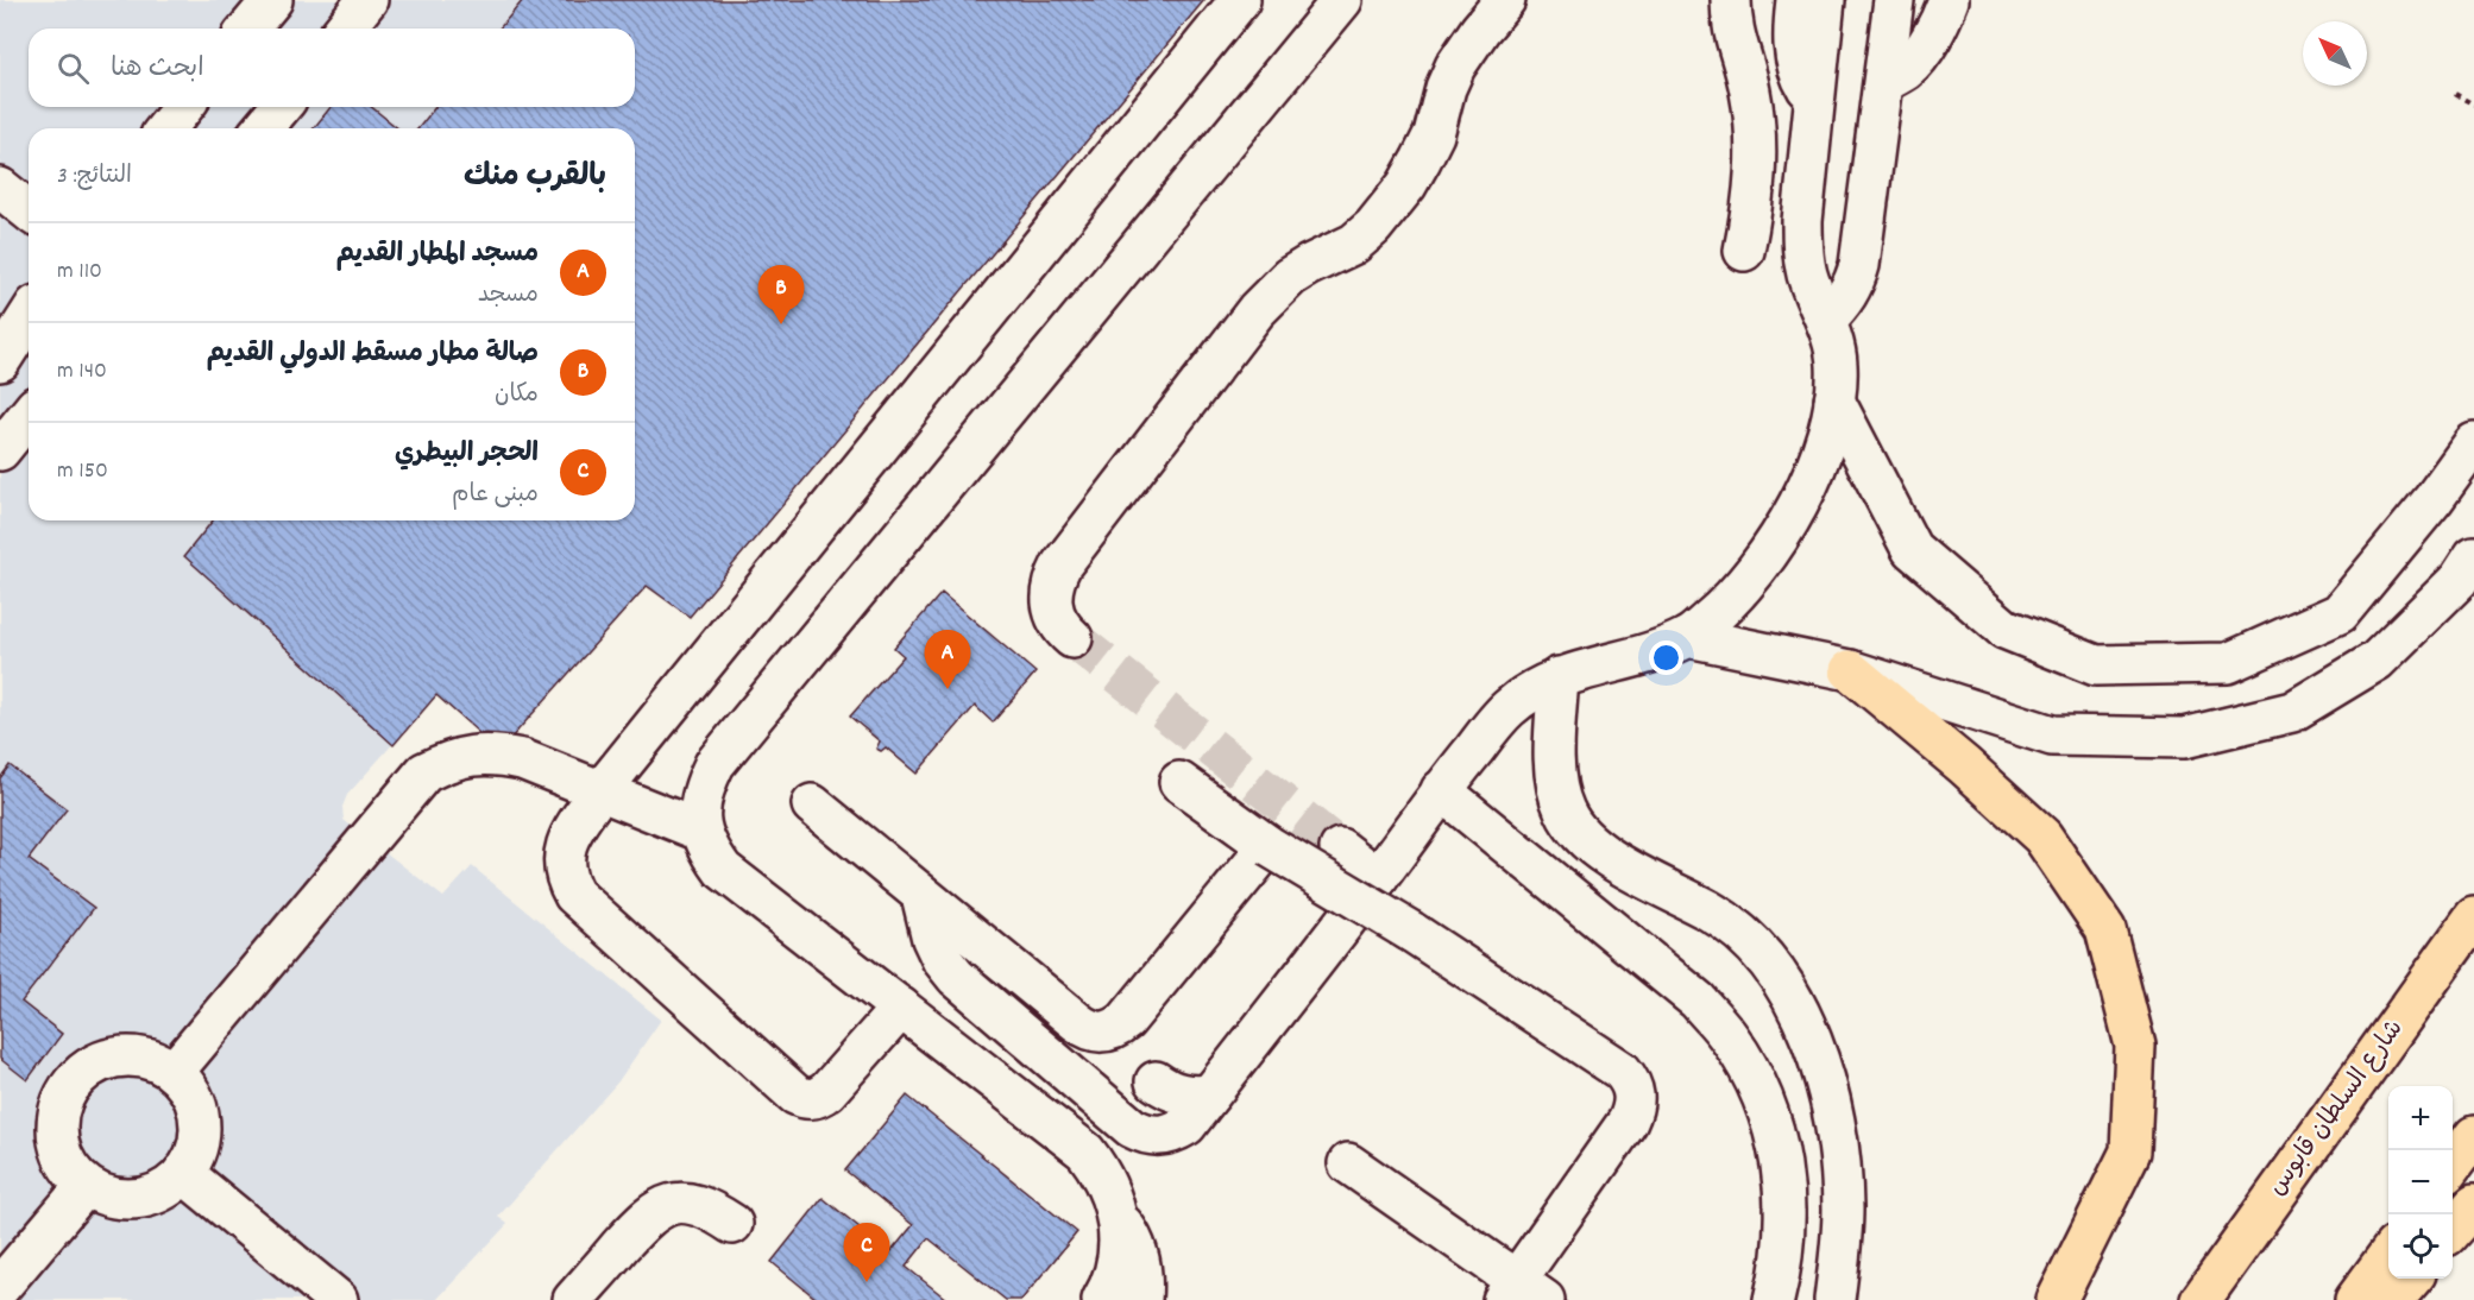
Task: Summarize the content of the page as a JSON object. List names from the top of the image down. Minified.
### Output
{"streets":{"highway":["شارع السلطان قابوس"]},"north":"top left","page":{"search":"ابحث هنا","heading":["بالقرب منك","النتائج: 3"],"list":[{"mark":"A","name":"مسجد المطار القديم","note":"مسجد","value":"110 m"},{"mark":"B","name":"صالة مطار مسقط الدولي القديم","note":"مكان","value":"140 m"},{"mark":"C","name":"الحجر البيطري","note":"مبنى عام","value":"150 m"}],"pins":["B","A","C"],"map_buttons":["+","−"]}}
